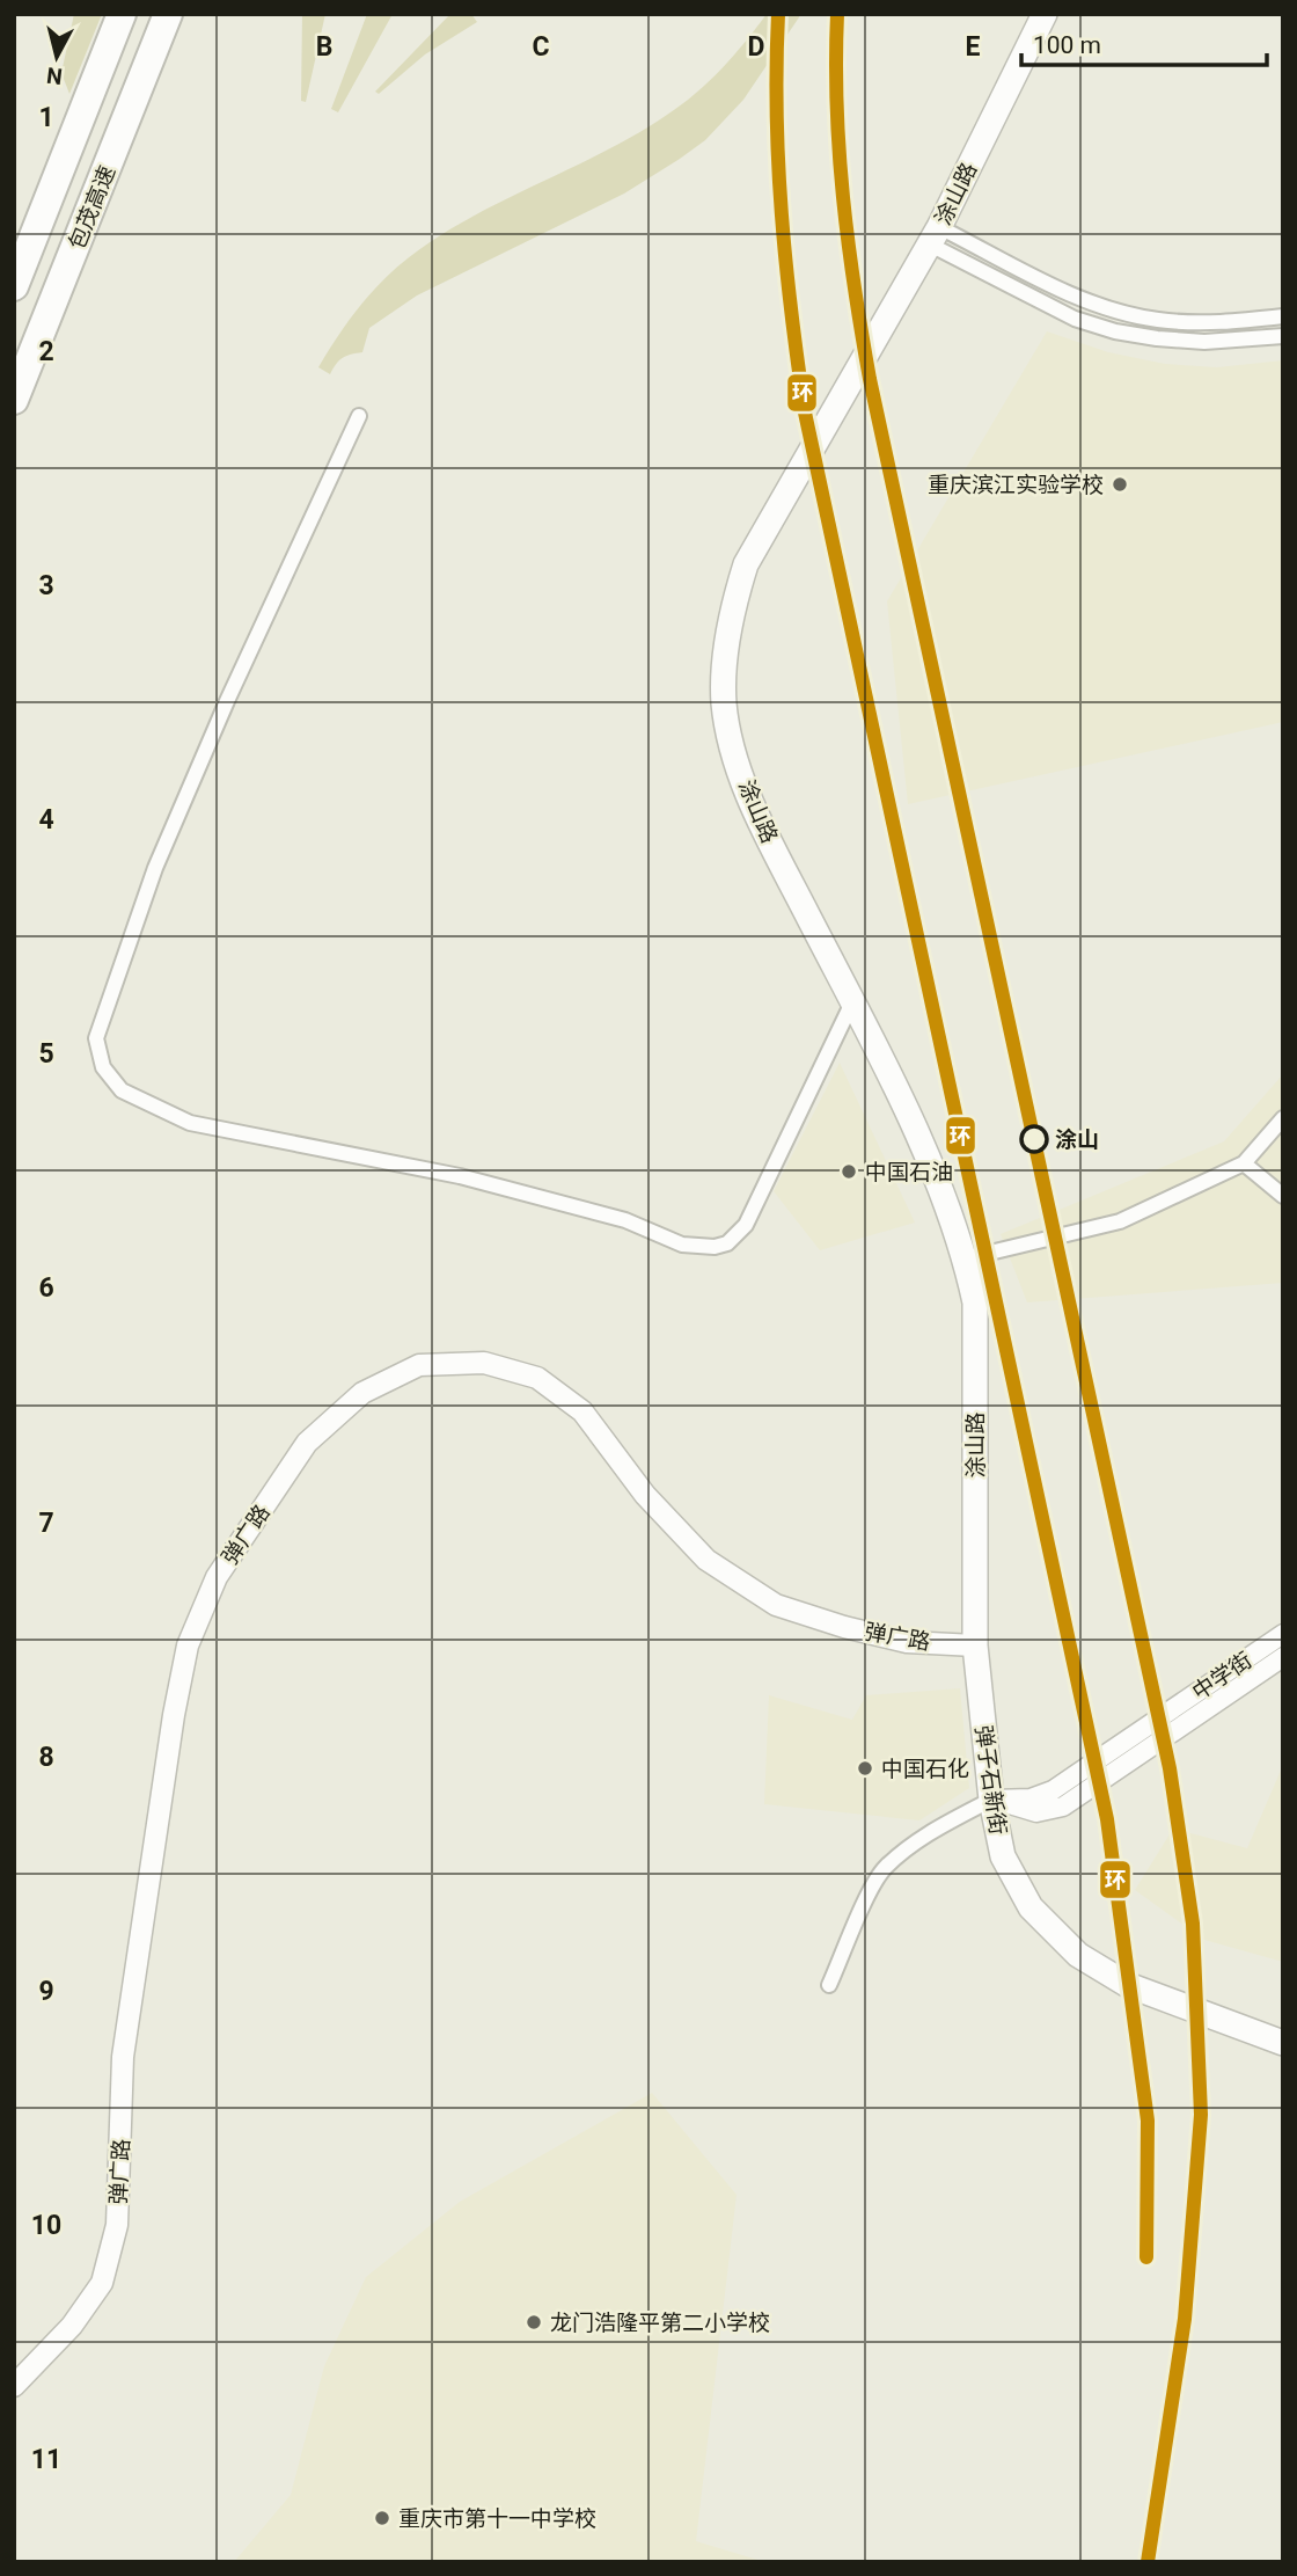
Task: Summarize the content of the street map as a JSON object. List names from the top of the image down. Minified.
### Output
{"streets":{"highway":["包茂高速"],"main road":["涂山路","弹广路","弹子石新街"],"street":["中学街"]},"crossings":[["涂山路","弹广路"],["涂山路","弹子石新街"],["弹广路","弹子石新街"],["中学街","弹子石新街"]],"places":["重庆滨江实验学校","涂山","中国石油","中国石化","龙门浩隆平第二小学校","重庆市第十一中学校"],"lines":["transit line 环"],"scale_bar":"100 m","north":"bottom","grid":{"columns":["B","C","D","E"],"rows":["1","2","3","4","5","6","7","8","9","10","11"]}}
